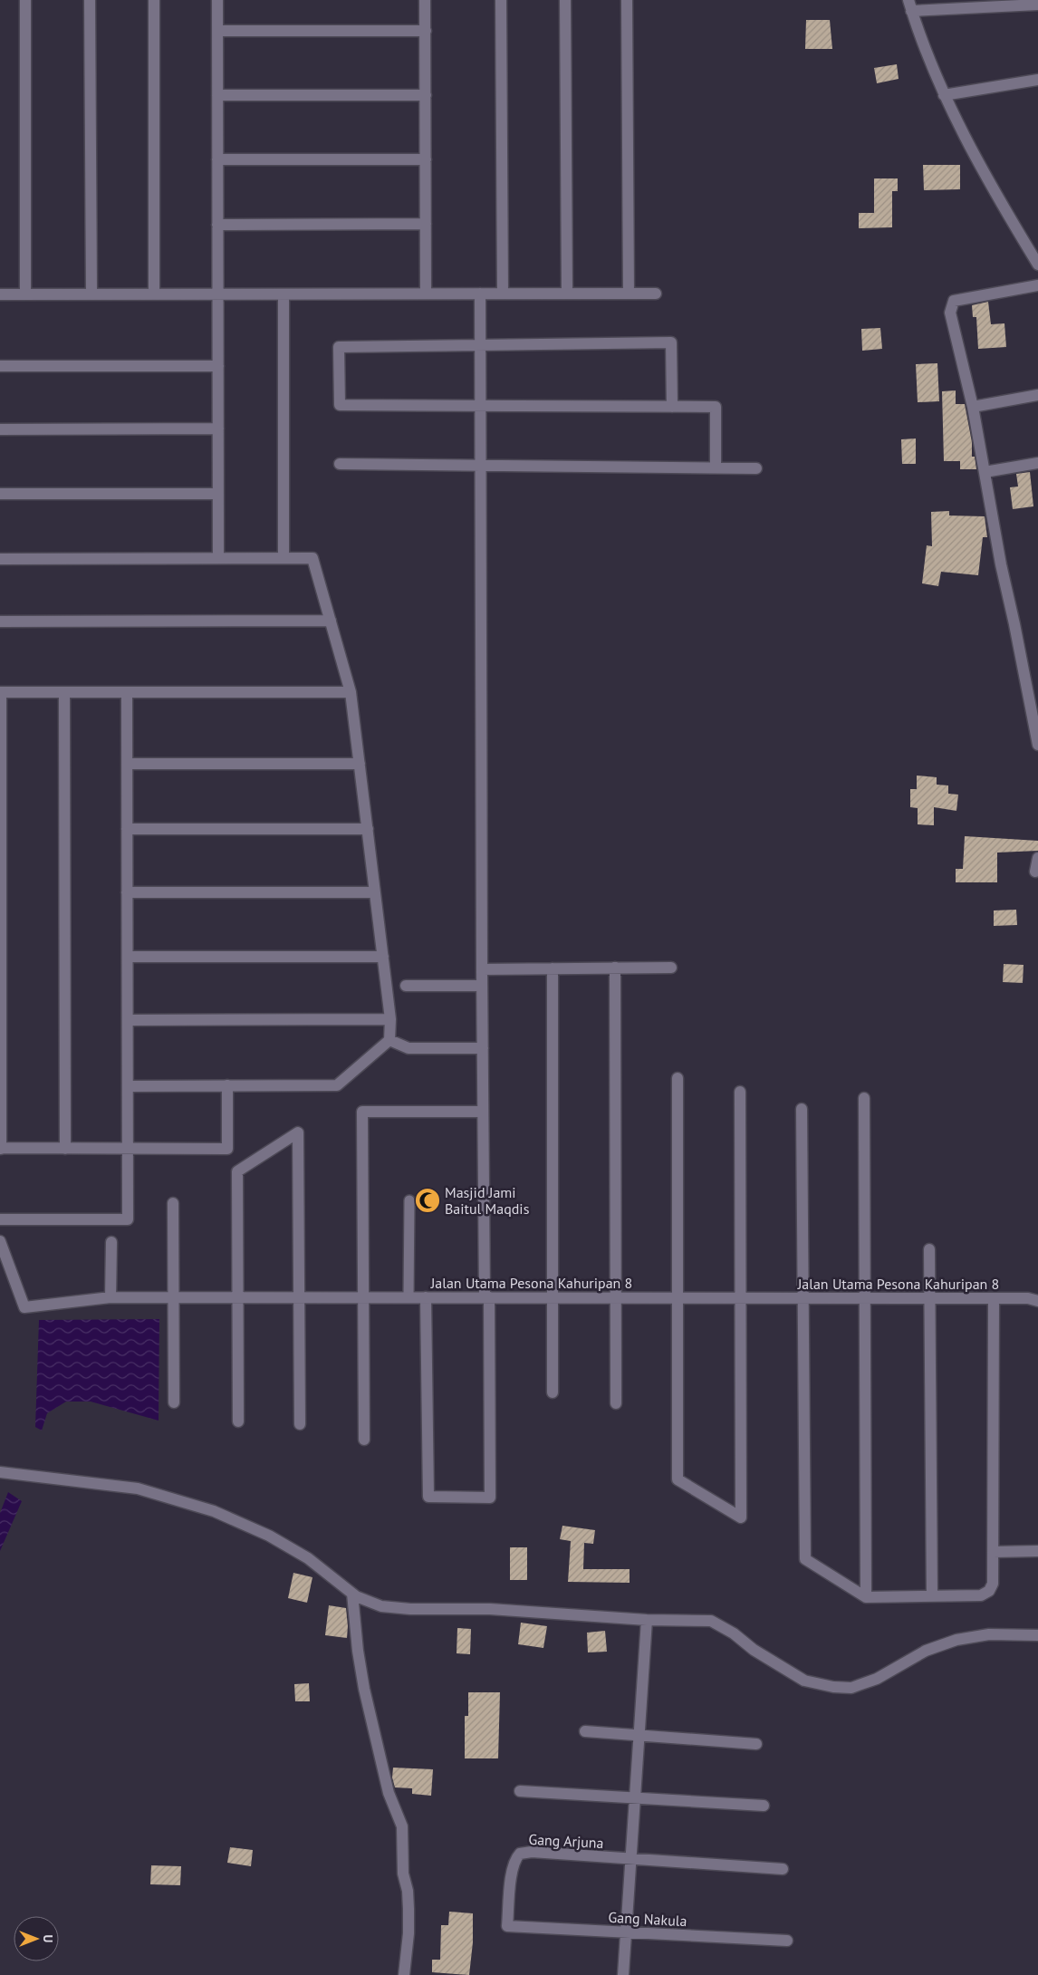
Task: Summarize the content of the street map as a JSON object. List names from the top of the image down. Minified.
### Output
{"streets":{"street":["Jalan Utama Pesona Kahuripan 8","Gang Arjuna","Gang Nakula"]},"crossings":[["Gang Arjuna","Gang Nakula"]],"places":{"mosque":["Masjid Jami Baitul Maqdis"]},"north":"right"}
